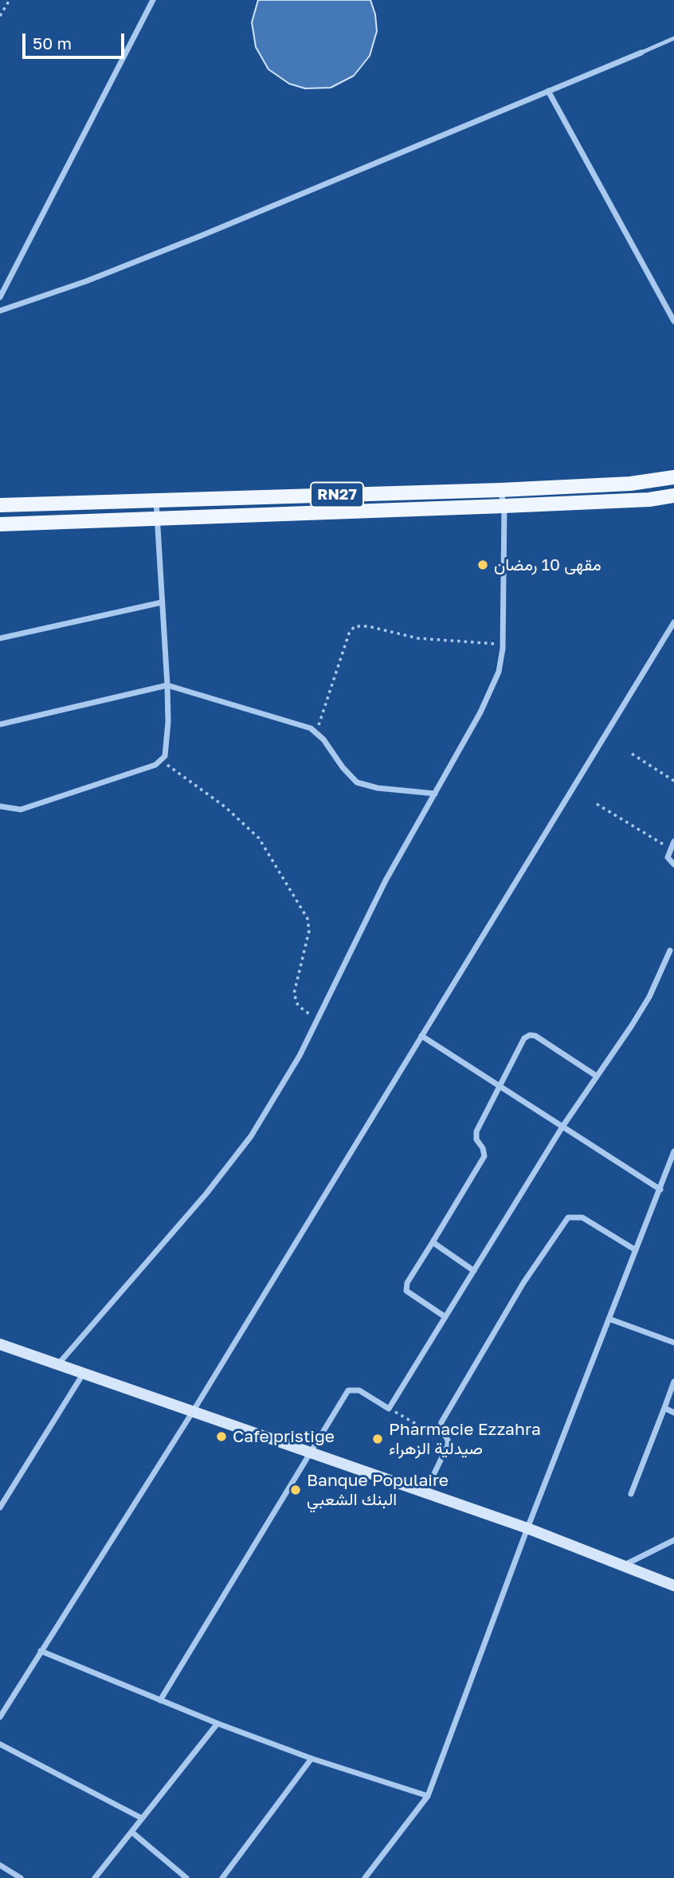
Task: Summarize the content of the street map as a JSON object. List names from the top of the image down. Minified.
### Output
{"streets":{"main road":["RN27"]},"places":["مقهى 10 رمضان","Cafe pristige","Pharmacie Ezzahra صيدلية الزهراء","Banque Populaire البنك الشعبي"],"scale_bar":"50 m"}
